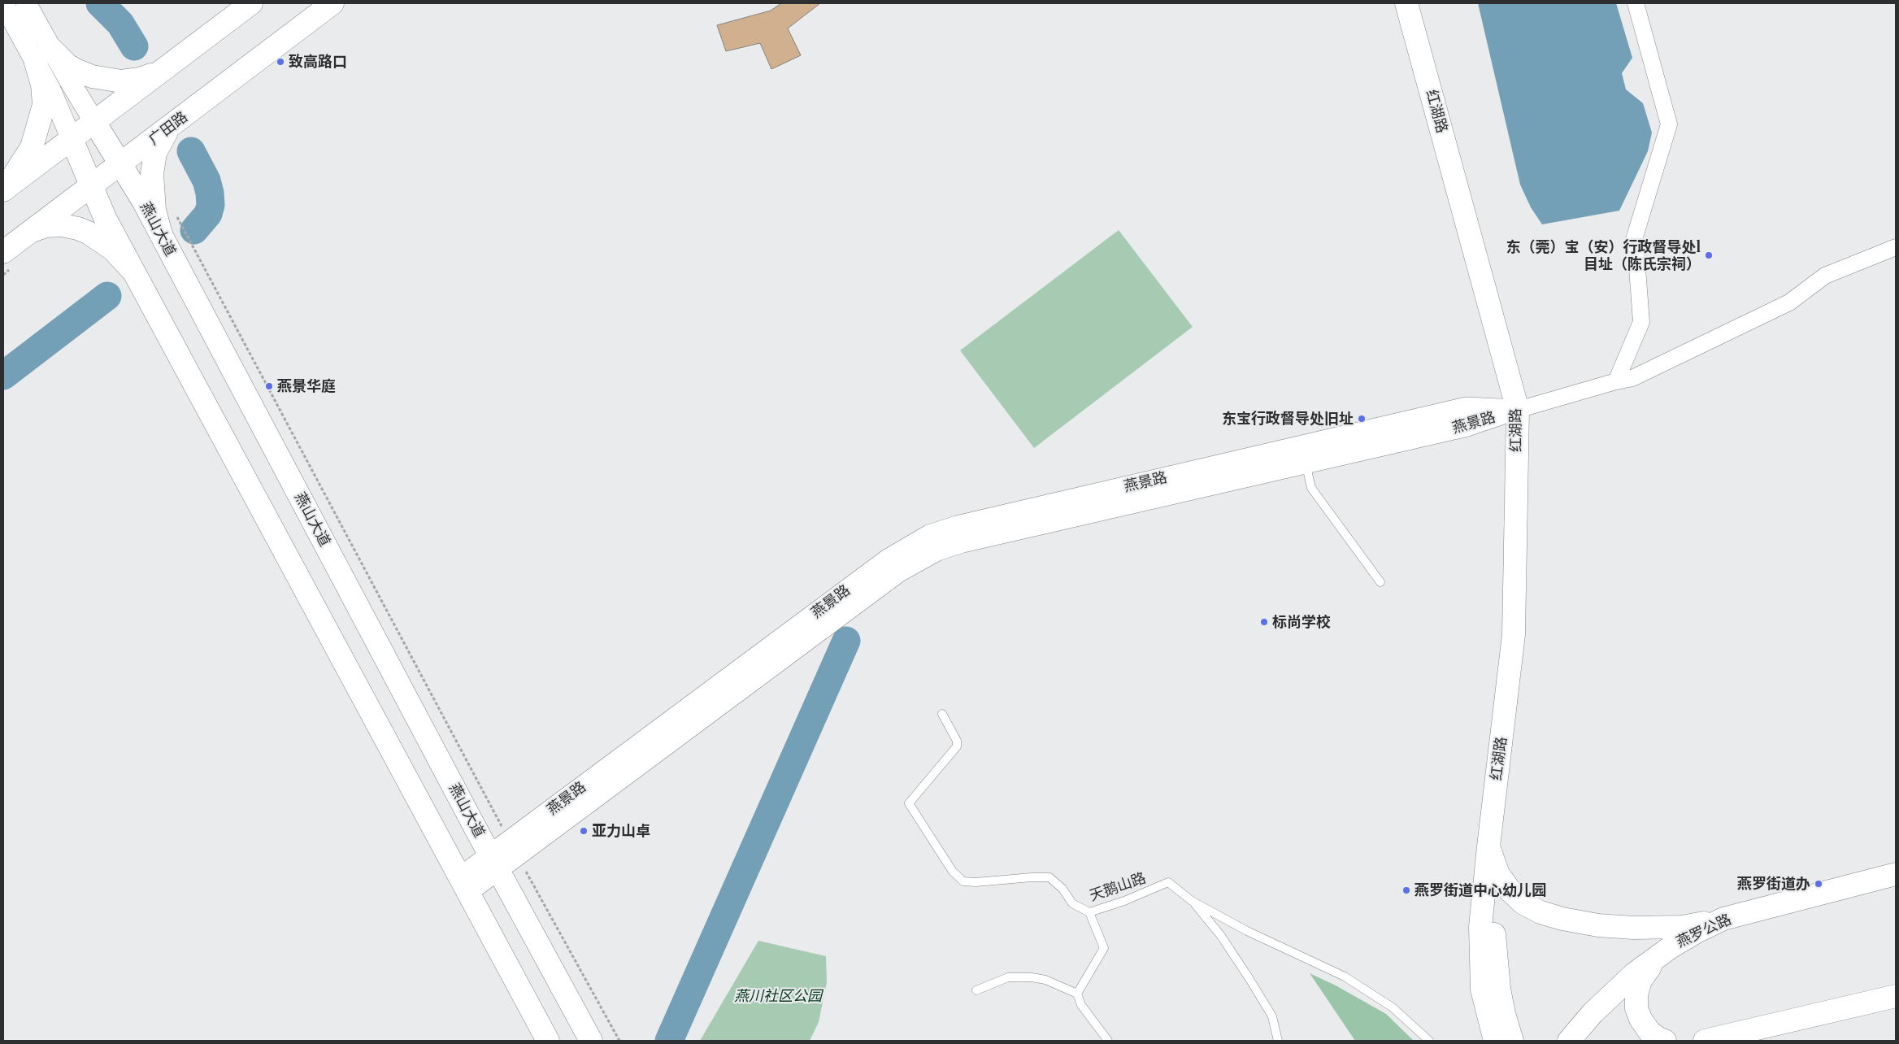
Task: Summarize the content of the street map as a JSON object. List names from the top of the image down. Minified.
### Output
{"streets":{"main road":["红湖路","广田路","燕山大道","燕罗公路"],"street":["燕景路"],"lane":["天鹅山路"]},"crossings":[["红湖路","燕景路"],["广田路","燕山大道"],["燕山大道","燕景路"]],"parks":["燕川社区公园"],"places":["致高路口","东（莞）宝（安）行政督导处l 目址（陈氏宗祠）","燕景华庭","东宝行政督导处旧址","标尚学校","亚力山卓","燕罗街道办","燕罗街道中心幼儿园"]}
